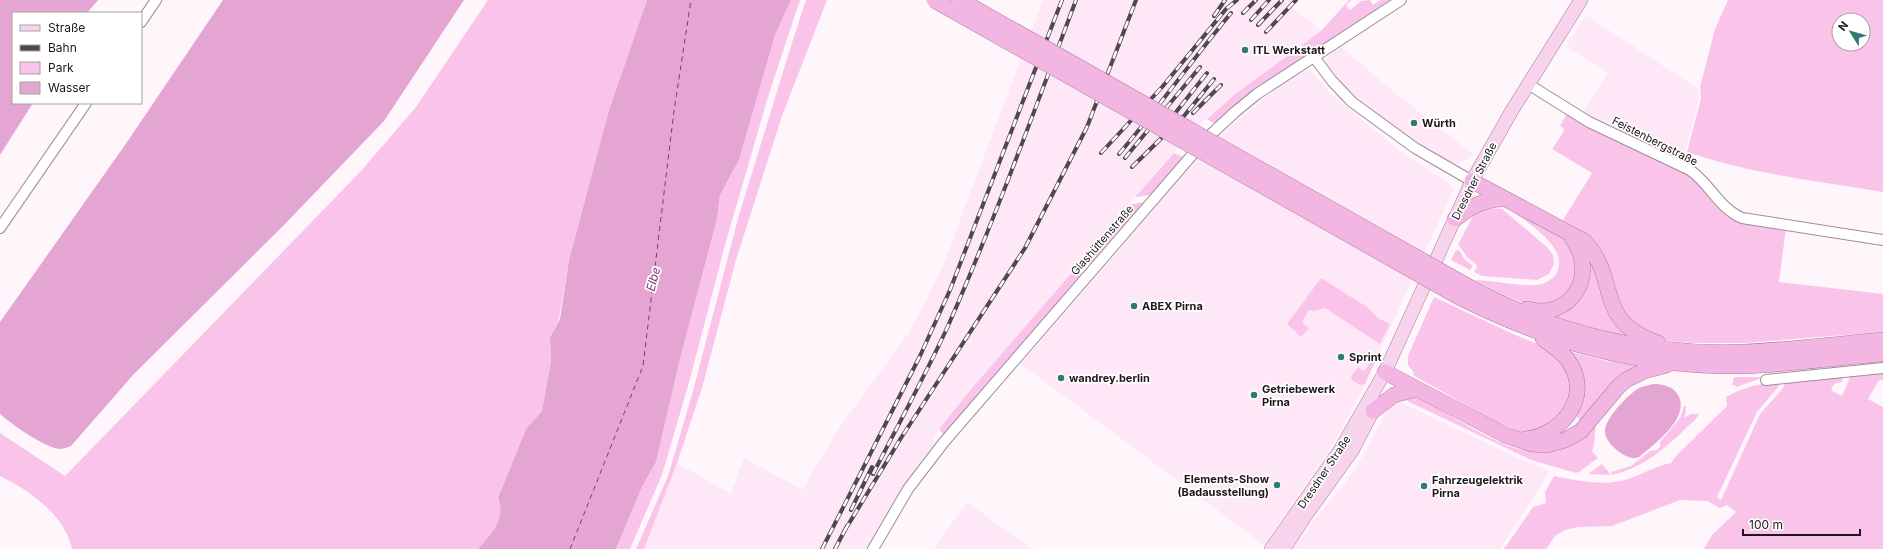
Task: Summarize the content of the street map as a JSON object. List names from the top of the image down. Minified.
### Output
{"streets":{"main road":["Dresdner Straße"],"street":["Feistenbergstraße","Glashüttenstraße"]},"crossings":[["Feistenbergstraße","Dresdner Straße"]],"water":["Elbe"],"places":["ITL Werkstatt","Würth","ABEX Pirna","Sprint","wandrey.berlin","Getriebewerk Pirna","Elements-Show (Badausstellung)","Fahrzeugelektrik Pirna"],"legend":["Straße","Bahn","Park","Wasser"],"scale_bar":"100 m","north":"top left"}
